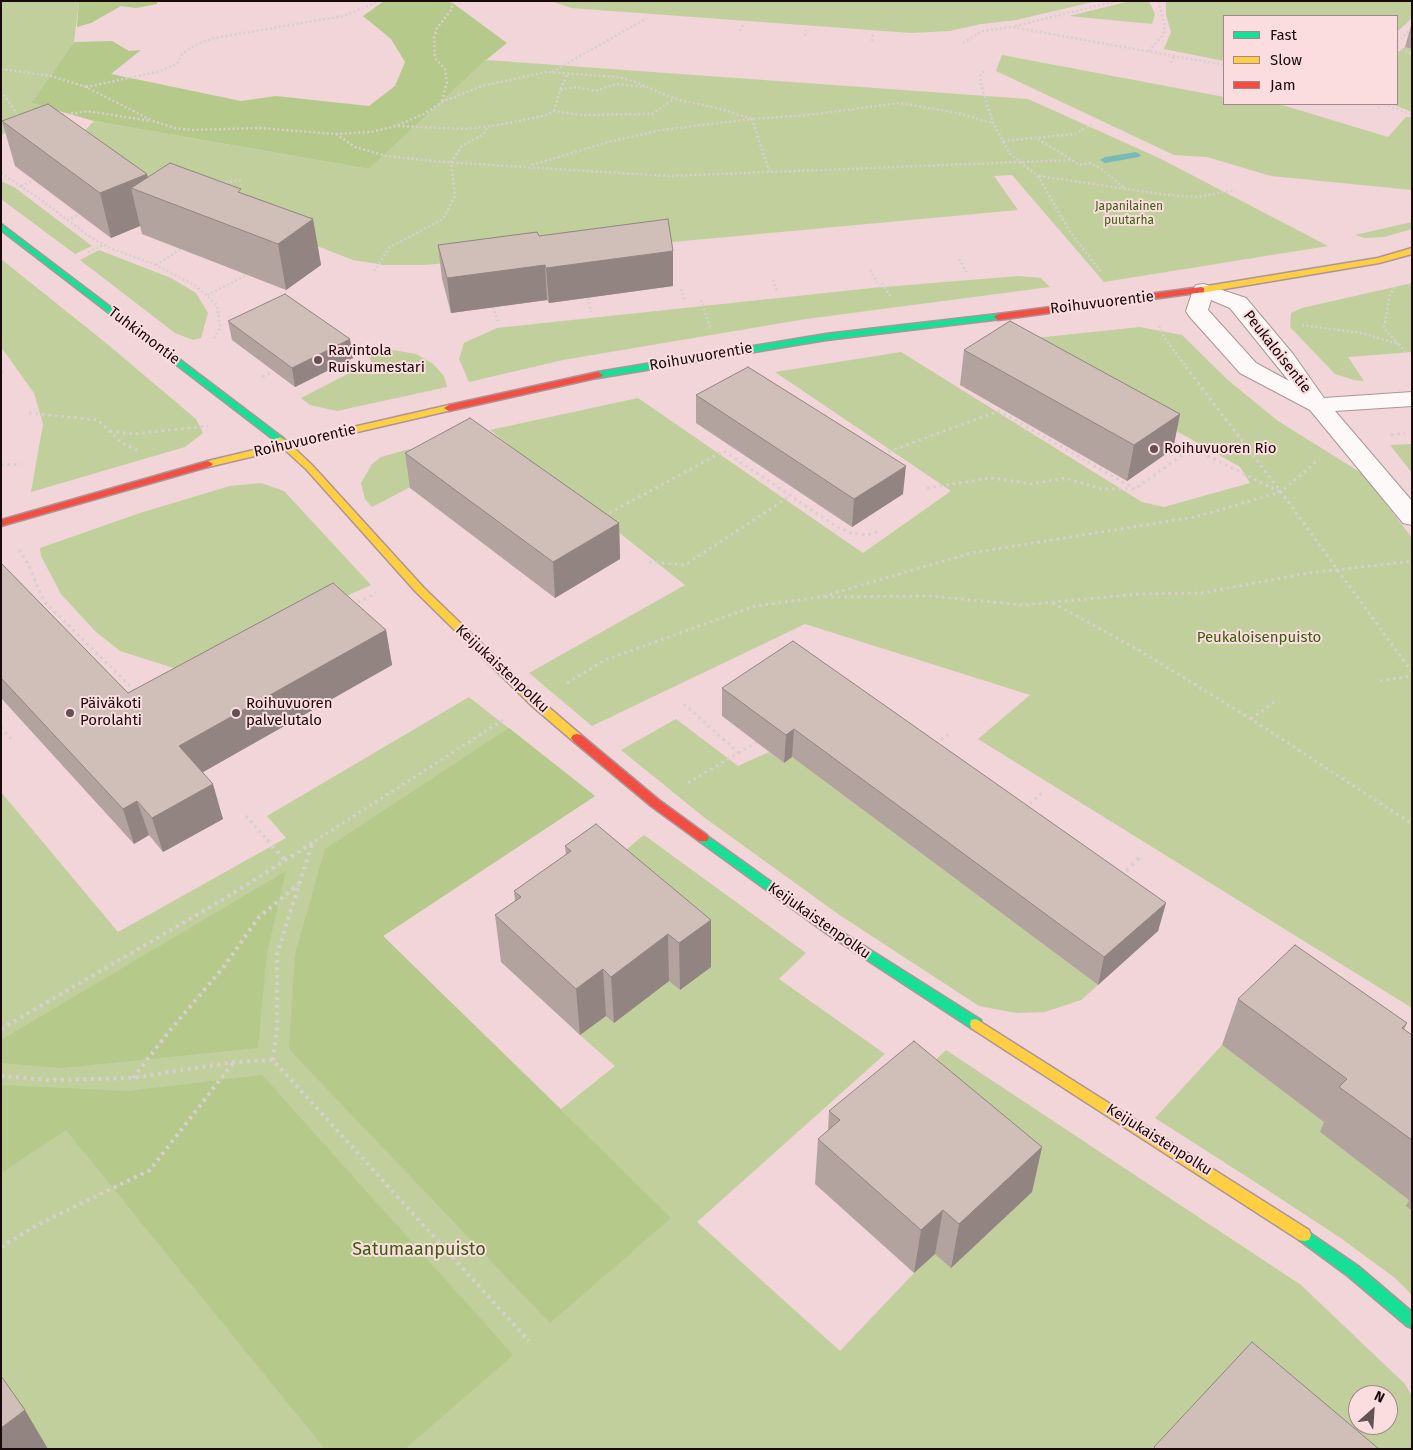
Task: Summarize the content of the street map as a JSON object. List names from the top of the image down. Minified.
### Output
{"streets":{"street":["Roihuvuorentie","Tuhkimontie","Peukaloisentie","Keijukaistenpolku"]},"crossings":[["Roihuvuorentie","Tuhkimontie"],["Roihuvuorentie","Peukaloisentie"],["Roihuvuorentie","Keijukaistenpolku"],["Tuhkimontie","Keijukaistenpolku"]],"parks":["Japanilainen puutarha","Peukaloisenpuisto","Satumaanpuisto"],"places":["Ravintola Ruiskumestari","Roihuvuoren Rio","Päiväkoti Porolahti","Roihuvuoren palvelutalo"],"legend":["Fast","Slow","Jam"],"north":"top right"}
